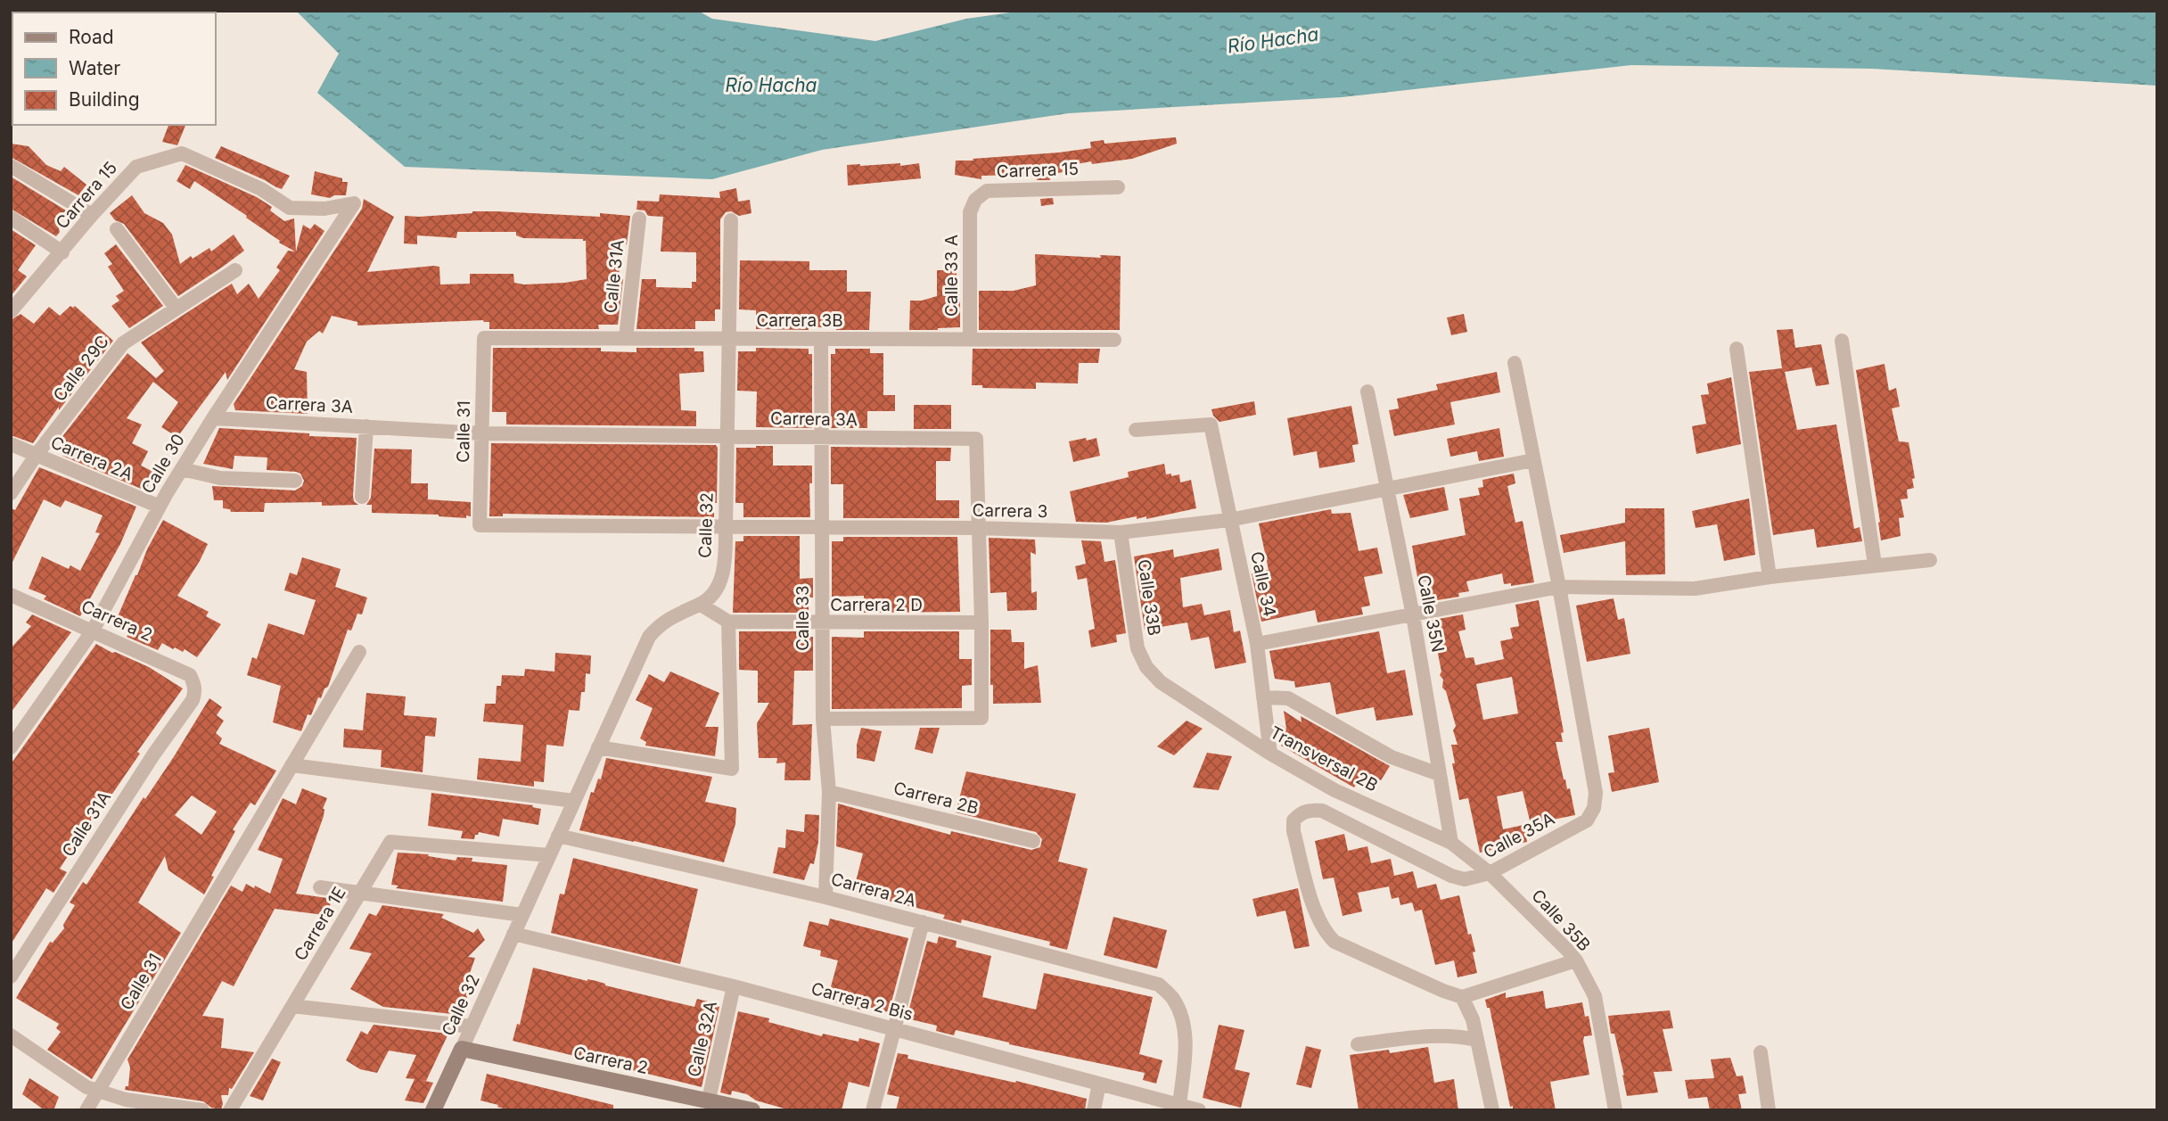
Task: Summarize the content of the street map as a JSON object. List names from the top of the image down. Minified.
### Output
{"streets":{"street":["Carrera 15","Calle 33 A","Calle 31A","Carrera 3B","Calle 29C","Carrera 3A","Calle 31","Carrera 2A","Calle 30","Carrera 3","Calle 32","Calle 34","Calle 33B","Carrera 2 D","Calle 35N","Calle 33","Carrera 2","Transversal 2B","Carrera 2B","Calle 35A","Calle 35B","Carrera 1E","Carrera 2 Bis","Calle 32A"]},"crossings":[["Carrera 15","Calle 33 A"],["Carrera 15","Calle 30"],["Calle 33 A","Carrera 3B"],["Calle 31A","Carrera 3B"],["Calle 31A","Carrera 2"],["Carrera 3B","Calle 31"],["Carrera 3B","Calle 32"],["Carrera 3B","Calle 33"],["Calle 29C","Carrera 2A"],["Carrera 3A","Calle 31"],["Carrera 3A","Calle 30"],["Carrera 3A","Carrera 3"],["Carrera 3A","Calle 32"],["Carrera 3A","Carrera 2 D"],["Carrera 3A","Calle 33"],["Calle 31","Carrera 3"],["Carrera 2A","Calle 30"],["Carrera 2A","Calle 32"],["Carrera 2A","Calle 33"],["Carrera 2A","Carrera 2 Bis"],["Calle 30","Carrera 2"],["Carrera 3","Calle 32"],["Carrera 3","Calle 34"],["Carrera 3","Calle 33B"],["Carrera 3","Calle 35N"],["Carrera 3","Calle 33"],["Carrera 3","Calle 35A"],["Calle 32","Carrera 2"],["Calle 32","Carrera 1E"],["Calle 32","Carrera 2 Bis"],["Calle 34","Transversal 2B"],["Calle 33B","Transversal 2B"],["Carrera 2 D","Calle 33"],["Calle 35N","Transversal 2B"],["Calle 33","Carrera 2B"],["Carrera 2","Calle 32A"],["Transversal 2B","Calle 35A"],["Transversal 2B","Calle 35B"],["Calle 35A","Calle 35B"],["Carrera 2 Bis","Calle 32A"]],"water":["Río Hacha"],"legend":["Road","Water","Building"]}
